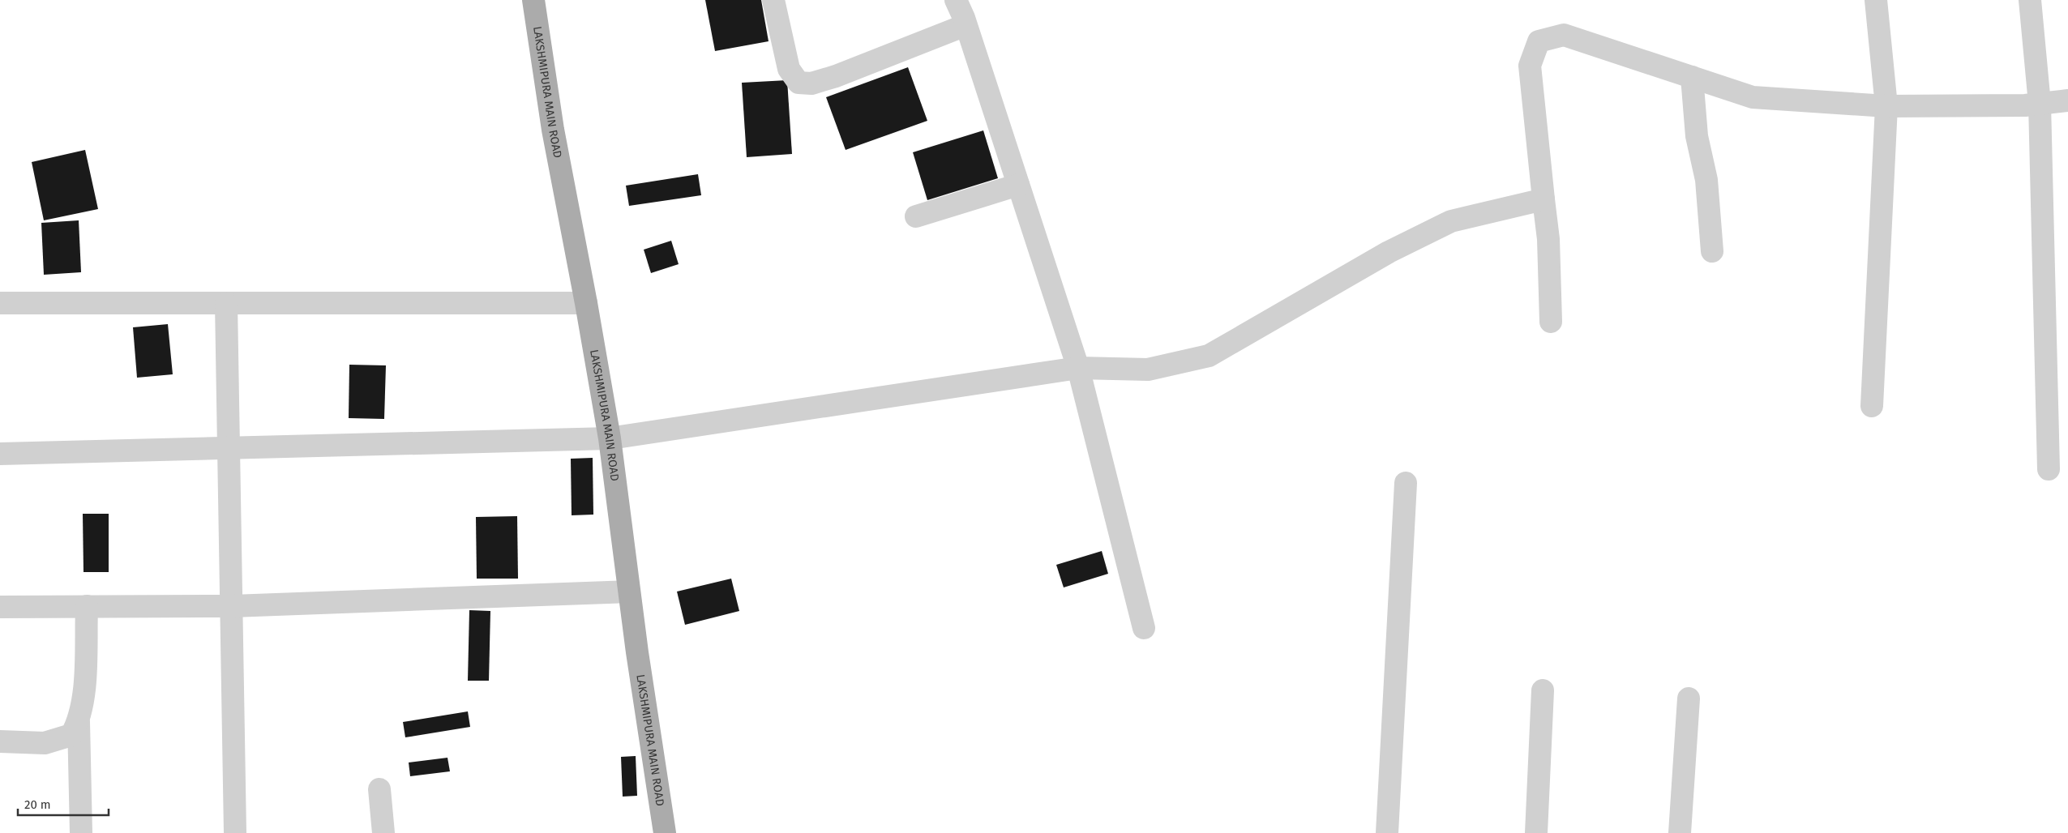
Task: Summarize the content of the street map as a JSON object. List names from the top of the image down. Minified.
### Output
{"streets":{"main road":["LAKSHMIPURA MAIN ROAD"]},"scale_bar":"20 m"}
